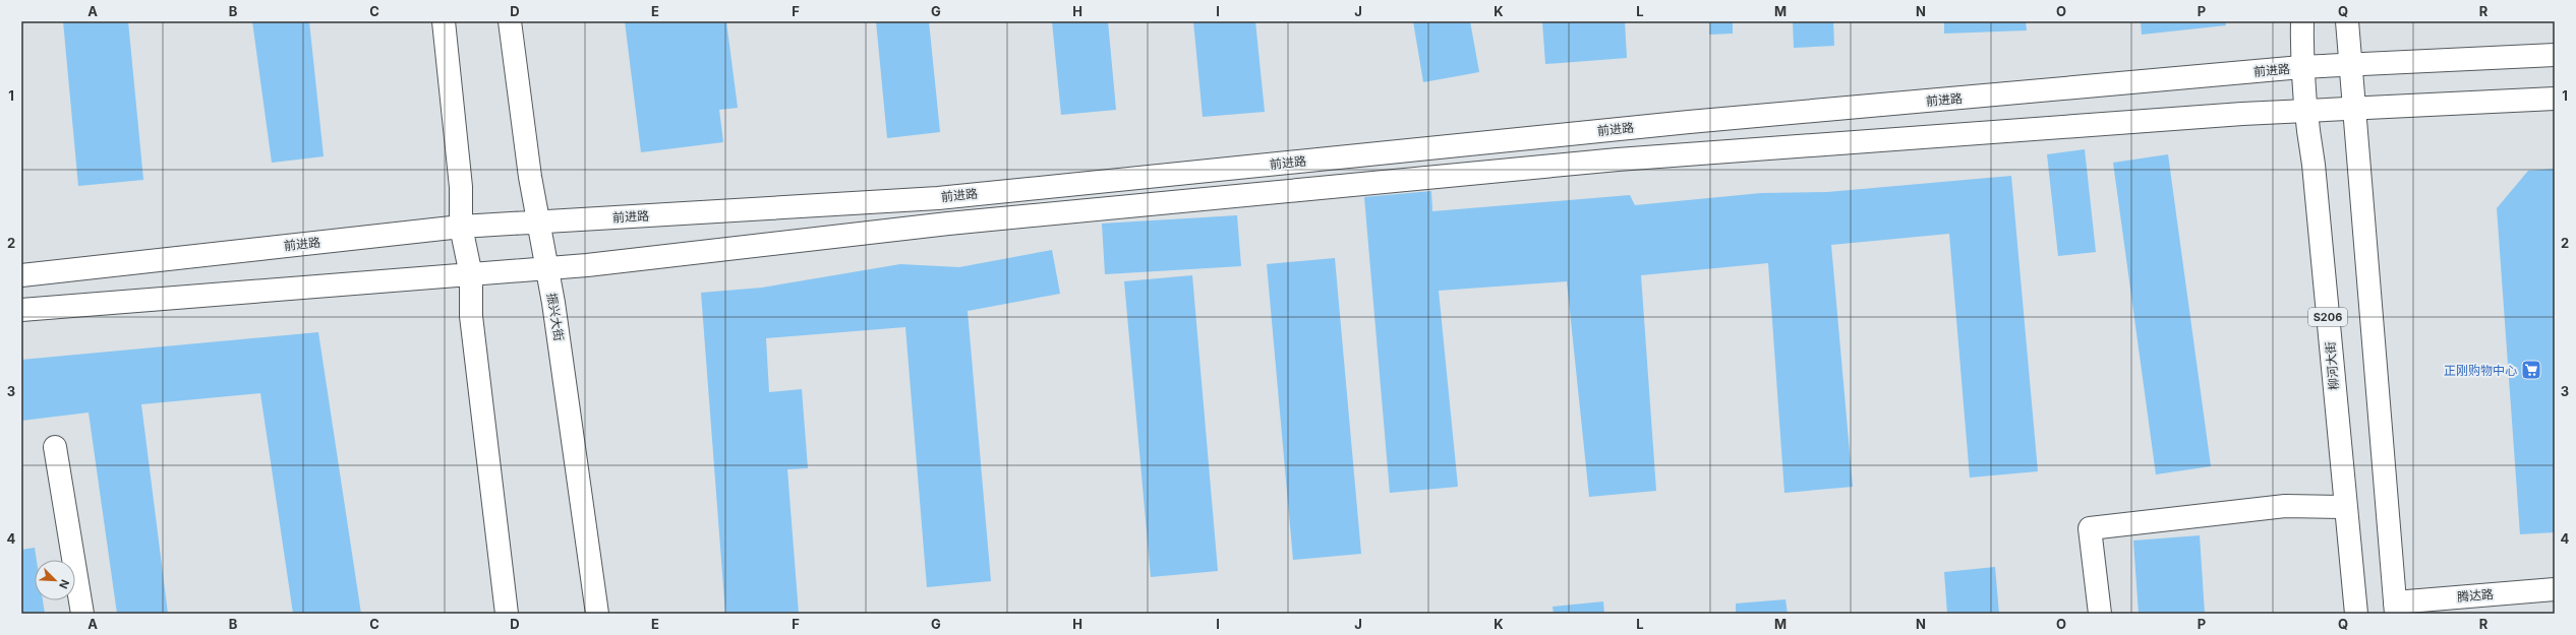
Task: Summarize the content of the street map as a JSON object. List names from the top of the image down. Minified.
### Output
{"streets":{"street":["前进路","振兴大街","S206","柳河大街","腾达路"]},"crossings":[["前进路","振兴大街"],["前进路","柳河大街"]],"places":{"supermarket":["正刚购物中心"]},"north":"bottom right","grid":{"columns":["A","B","C","D","E","F","G","H","I","J","K","L","M","N","O","P","Q","R"],"rows":["1","2","3","4"]}}
